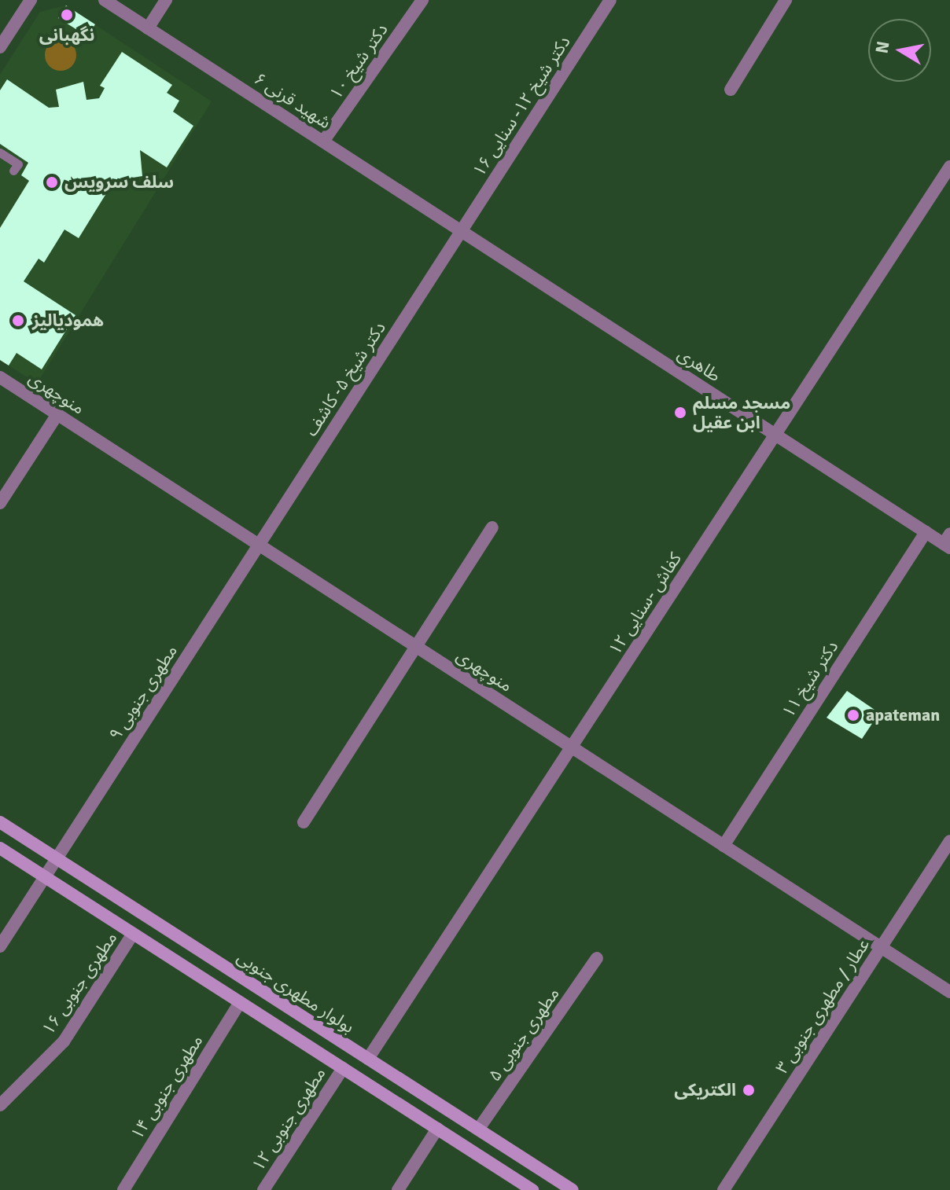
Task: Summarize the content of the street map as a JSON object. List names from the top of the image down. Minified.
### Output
{"streets":{"main road":["بولوار مطهری جنوبی"],"street":["دکتر شیخ ۱۰","شهید قرنی ۶","دکتر شیخ ۱۲- سنایی ۱۶","طاهری","دکتر شیخ ۵- کاشف","منوچهری","کفاش -سنایی ۱۲","دکتر شیخ ۱۱","مطهری جنوبی ۹","مطهری جنوبی ۱۶","عطار / مطهری جنوبی ۳","مطهری جنوبی ۵","مطهری جنوبی ۱۴","مطهری جنوبی ۱۲"]},"crossings":[["دکتر شیخ ۱۰","شهید قرنی ۶"],["شهید قرنی ۶","دکتر شیخ ۱۲- سنایی ۱۶"],["شهید قرنی ۶","طاهری"],["شهید قرنی ۶","دکتر شیخ ۵- کاشف"],["دکتر شیخ ۱۲- سنایی ۱۶","طاهری"],["دکتر شیخ ۱۲- سنایی ۱۶","دکتر شیخ ۵- کاشف"],["طاهری","دکتر شیخ ۵- کاشف"],["طاهری","کفاش -سنایی ۱۲"],["طاهری","دکتر شیخ ۱۱"],["دکتر شیخ ۵- کاشف","منوچهری"],["دکتر شیخ ۵- کاشف","مطهری جنوبی ۹"],["منوچهری","کفاش -سنایی ۱۲"],["منوچهری","دکتر شیخ ۱۱"],["منوچهری","مطهری جنوبی ۹"],["منوچهری","عطار / مطهری جنوبی ۳"],["کفاش -سنایی ۱۲","بولوار مطهری جنوبی"],["مطهری جنوبی ۹","بولوار مطهری جنوبی"],["بولوار مطهری جنوبی","مطهری جنوبی ۵"]],"places":["نگهبانی","سلف سرویس","همودیالیز","مسجد مسلم ابن عقیل","apateman","الکتریکی"],"north":"left"}
